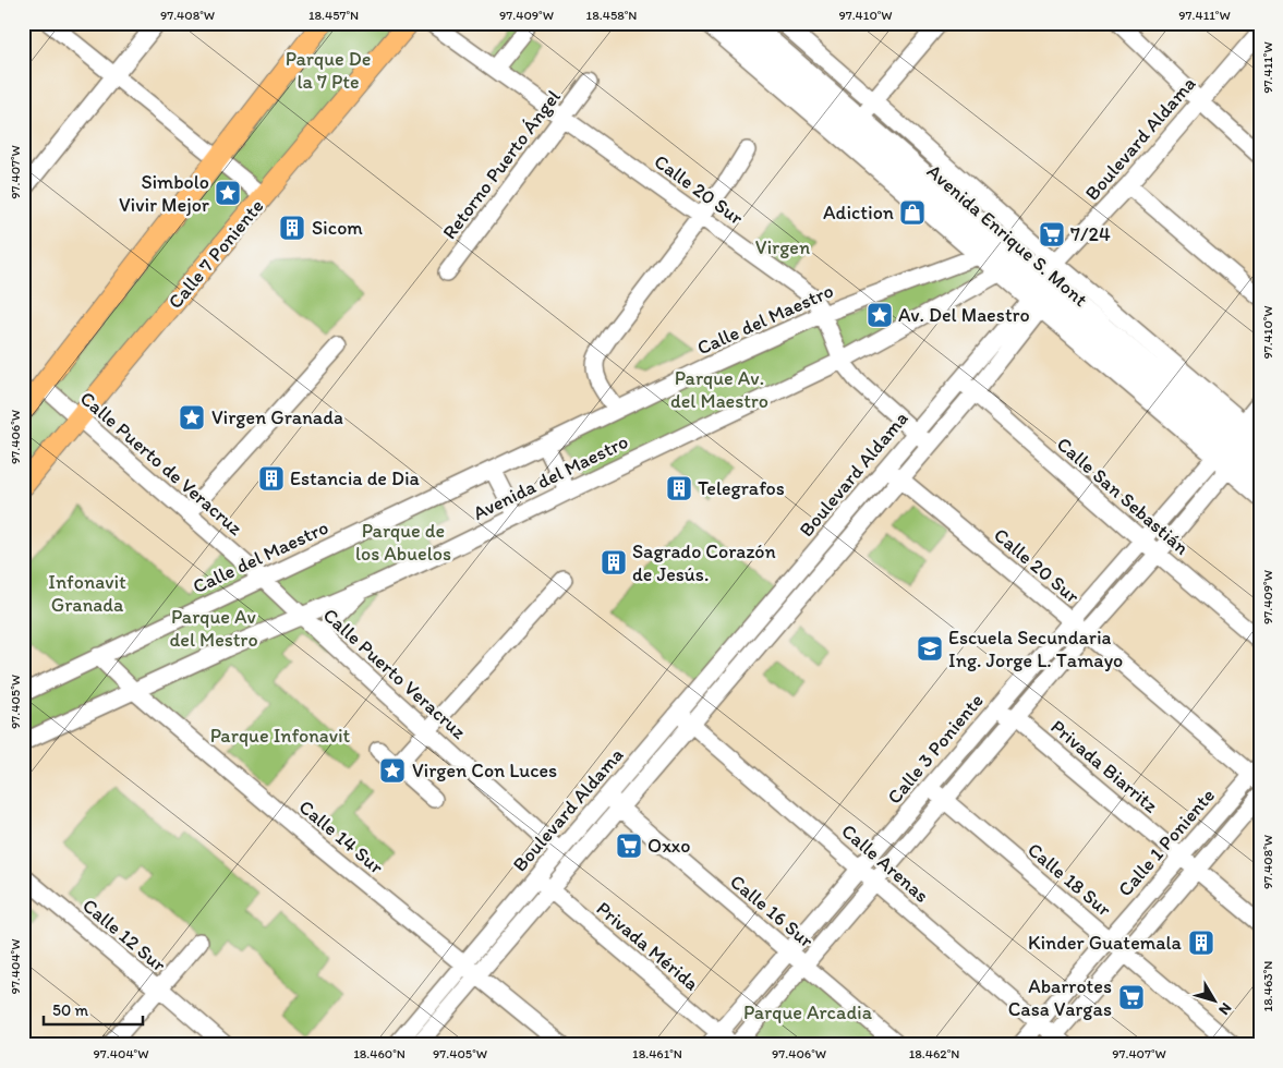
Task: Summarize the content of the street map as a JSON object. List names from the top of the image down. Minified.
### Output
{"streets":{"main road":["Calle 7 Poniente"],"street":["Boulevard Aldama","Retorno Puerto Ángel","Calle 20 Sur","Avenida Enrique S. Mont","Calle del Maestro","Calle Puerto de Veracruz","Avenida del Maestro","Calle San Sebastián","Calle Puerto Veracruz","Calle 3 Poniente","Privada Biarritz","Calle 14 Sur","Calle 1 Poniente","Calle Arenas","Calle 18 Sur","Calle 16 Sur","Calle 12 Sur","Privada Mérida"]},"crossings":[["Boulevard Aldama","Calle 20 Sur"],["Boulevard Aldama","Avenida Enrique S. Mont"],["Boulevard Aldama","Avenida del Maestro"],["Boulevard Aldama","Calle San Sebastián"],["Boulevard Aldama","Calle Puerto Veracruz"],["Boulevard Aldama","Calle 14 Sur"],["Boulevard Aldama","Calle Arenas"],["Boulevard Aldama","Calle 16 Sur"],["Boulevard Aldama","Privada Mérida"],["Retorno Puerto Ángel","Calle 20 Sur"],["Calle 20 Sur","Calle del Maestro"],["Calle 20 Sur","Avenida del Maestro"],["Calle 20 Sur","Calle 3 Poniente"],["Calle 20 Sur","Calle 1 Poniente"],["Avenida Enrique S. Mont","Calle del Maestro"],["Avenida Enrique S. Mont","Avenida del Maestro"],["Avenida Enrique S. Mont","Calle 3 Poniente"],["Calle 7 Poniente","Calle Puerto de Veracruz"],["Calle del Maestro","Calle Puerto de Veracruz"],["Calle del Maestro","Calle 14 Sur"],["Calle Puerto de Veracruz","Avenida del Maestro"],["Calle Puerto de Veracruz","Calle Puerto Veracruz"],["Avenida del Maestro","Calle Puerto Veracruz"],["Avenida del Maestro","Calle 14 Sur"],["Calle San Sebastián","Calle 3 Poniente"],["Calle 3 Poniente","Privada Biarritz"],["Calle 3 Poniente","Calle Arenas"],["Calle 3 Poniente","Calle 18 Sur"],["Calle 3 Poniente","Calle 16 Sur"],["Calle 3 Poniente","Privada Mérida"],["Privada Biarritz","Calle 1 Poniente"],["Calle 1 Poniente","Calle Arenas"],["Calle 1 Poniente","Calle 18 Sur"]],"parks":["Parque De la 7 Pte","Virgen","Parque Av. del Maestro","Parque de los Abuelos","Infonavit Granada","Parque Av del Mestro","Parque Infonavit","Parque Arcadia"],"places":{"place":["Simbolo Vivir Mejor","Av. Del Maestro","Virgen Granada","Virgen Con Luces"],"shop":["Adiction"],"building":["Sicom","Estancia de Dia","Telegrafos","Sagrado Corazón de Jesús.","Kinder Guatemala"],"supermarket":["7/24","Oxxo","Abarrotes Casa Vargas"],"school or university":["Escuela Secundaria Ing. Jorge L. Tamayo"]},"scale_bar":"50 m","north":"bottom right","coordinates":["97.408°W","18.457°N","97.409°W","18.458°N","97.410°W","97.411°W","97.407°W","97.406°W","97.405°W","97.404°W","18.463°N","18.460°N","18.461°N","18.462°N"]}
